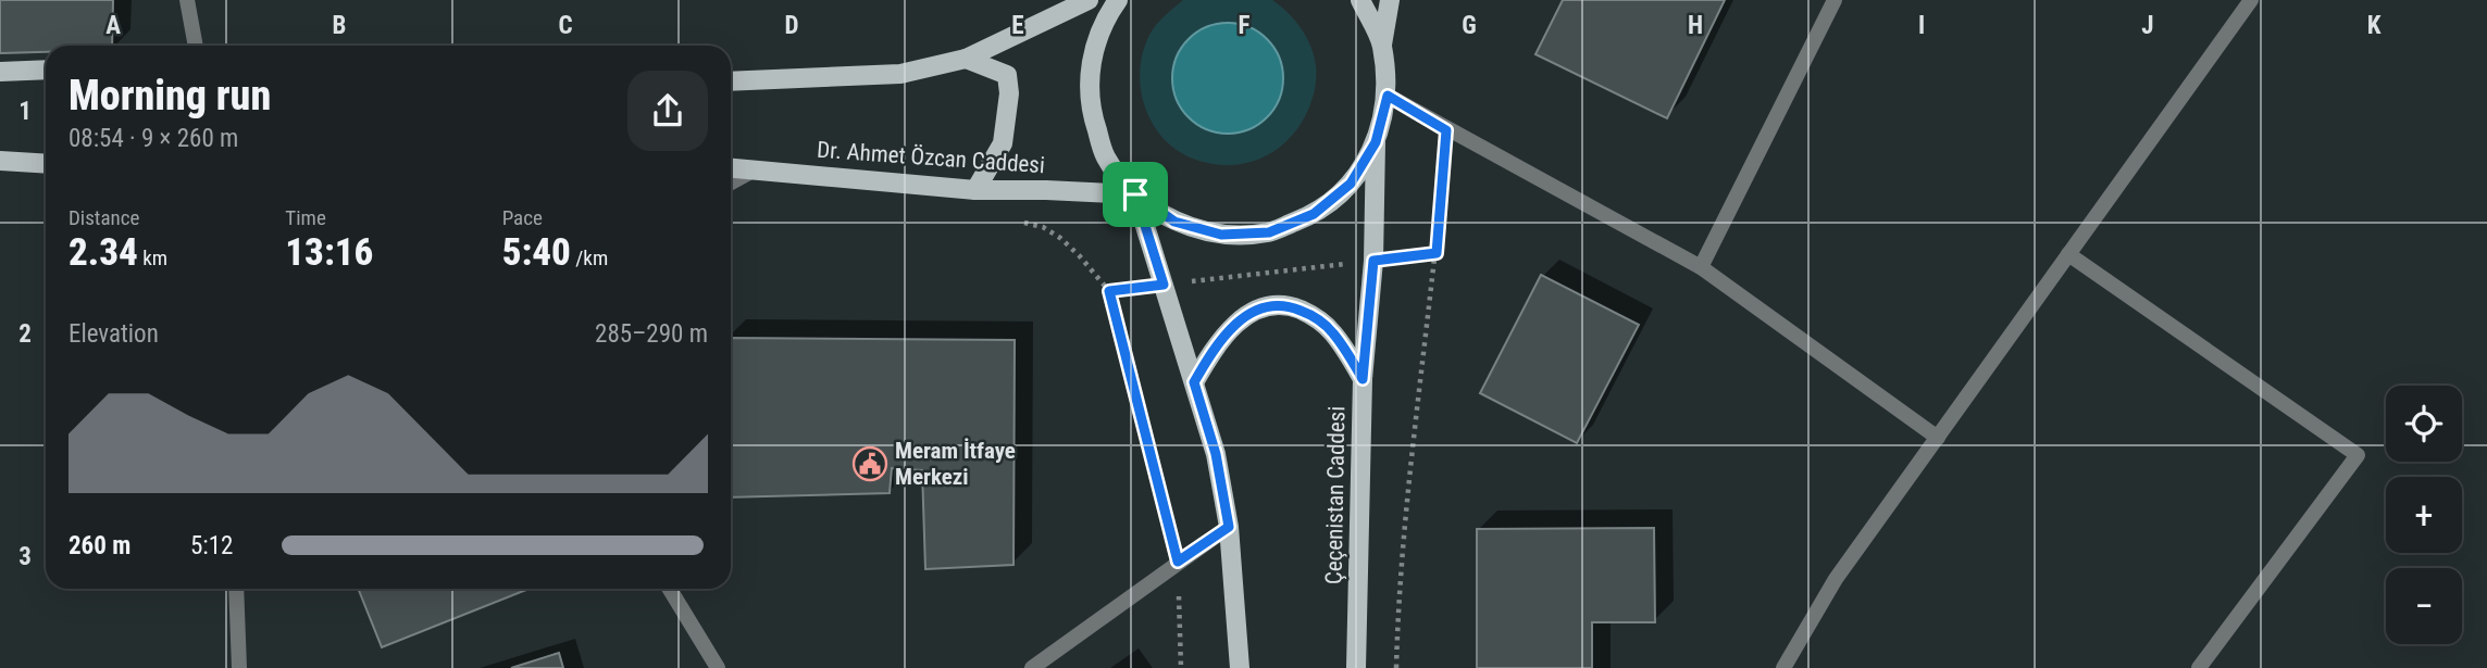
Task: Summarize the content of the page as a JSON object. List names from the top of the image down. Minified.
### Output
{"streets":{"main road":["Dr. Ahmet Özcan Caddesi","Çeçenistan Caddesi"]},"places":{"public building":["Meram İtfaye Merkezi"]},"page":{"heading":["Morning run","08:54 · 9 × 260 m"],"stats":[["Distance","2.34 km"],["Time","13:16"],["Pace","5:40 /km"]],"chart":["Elevation","285–290 m"],"map_buttons":["+","−"],"list":[{"name":"260 m","note":"5:12"}]},"grid":{"columns":["A","B","C","D","E","F","G","H","I","J","K"],"rows":["1","2","3"]}}
